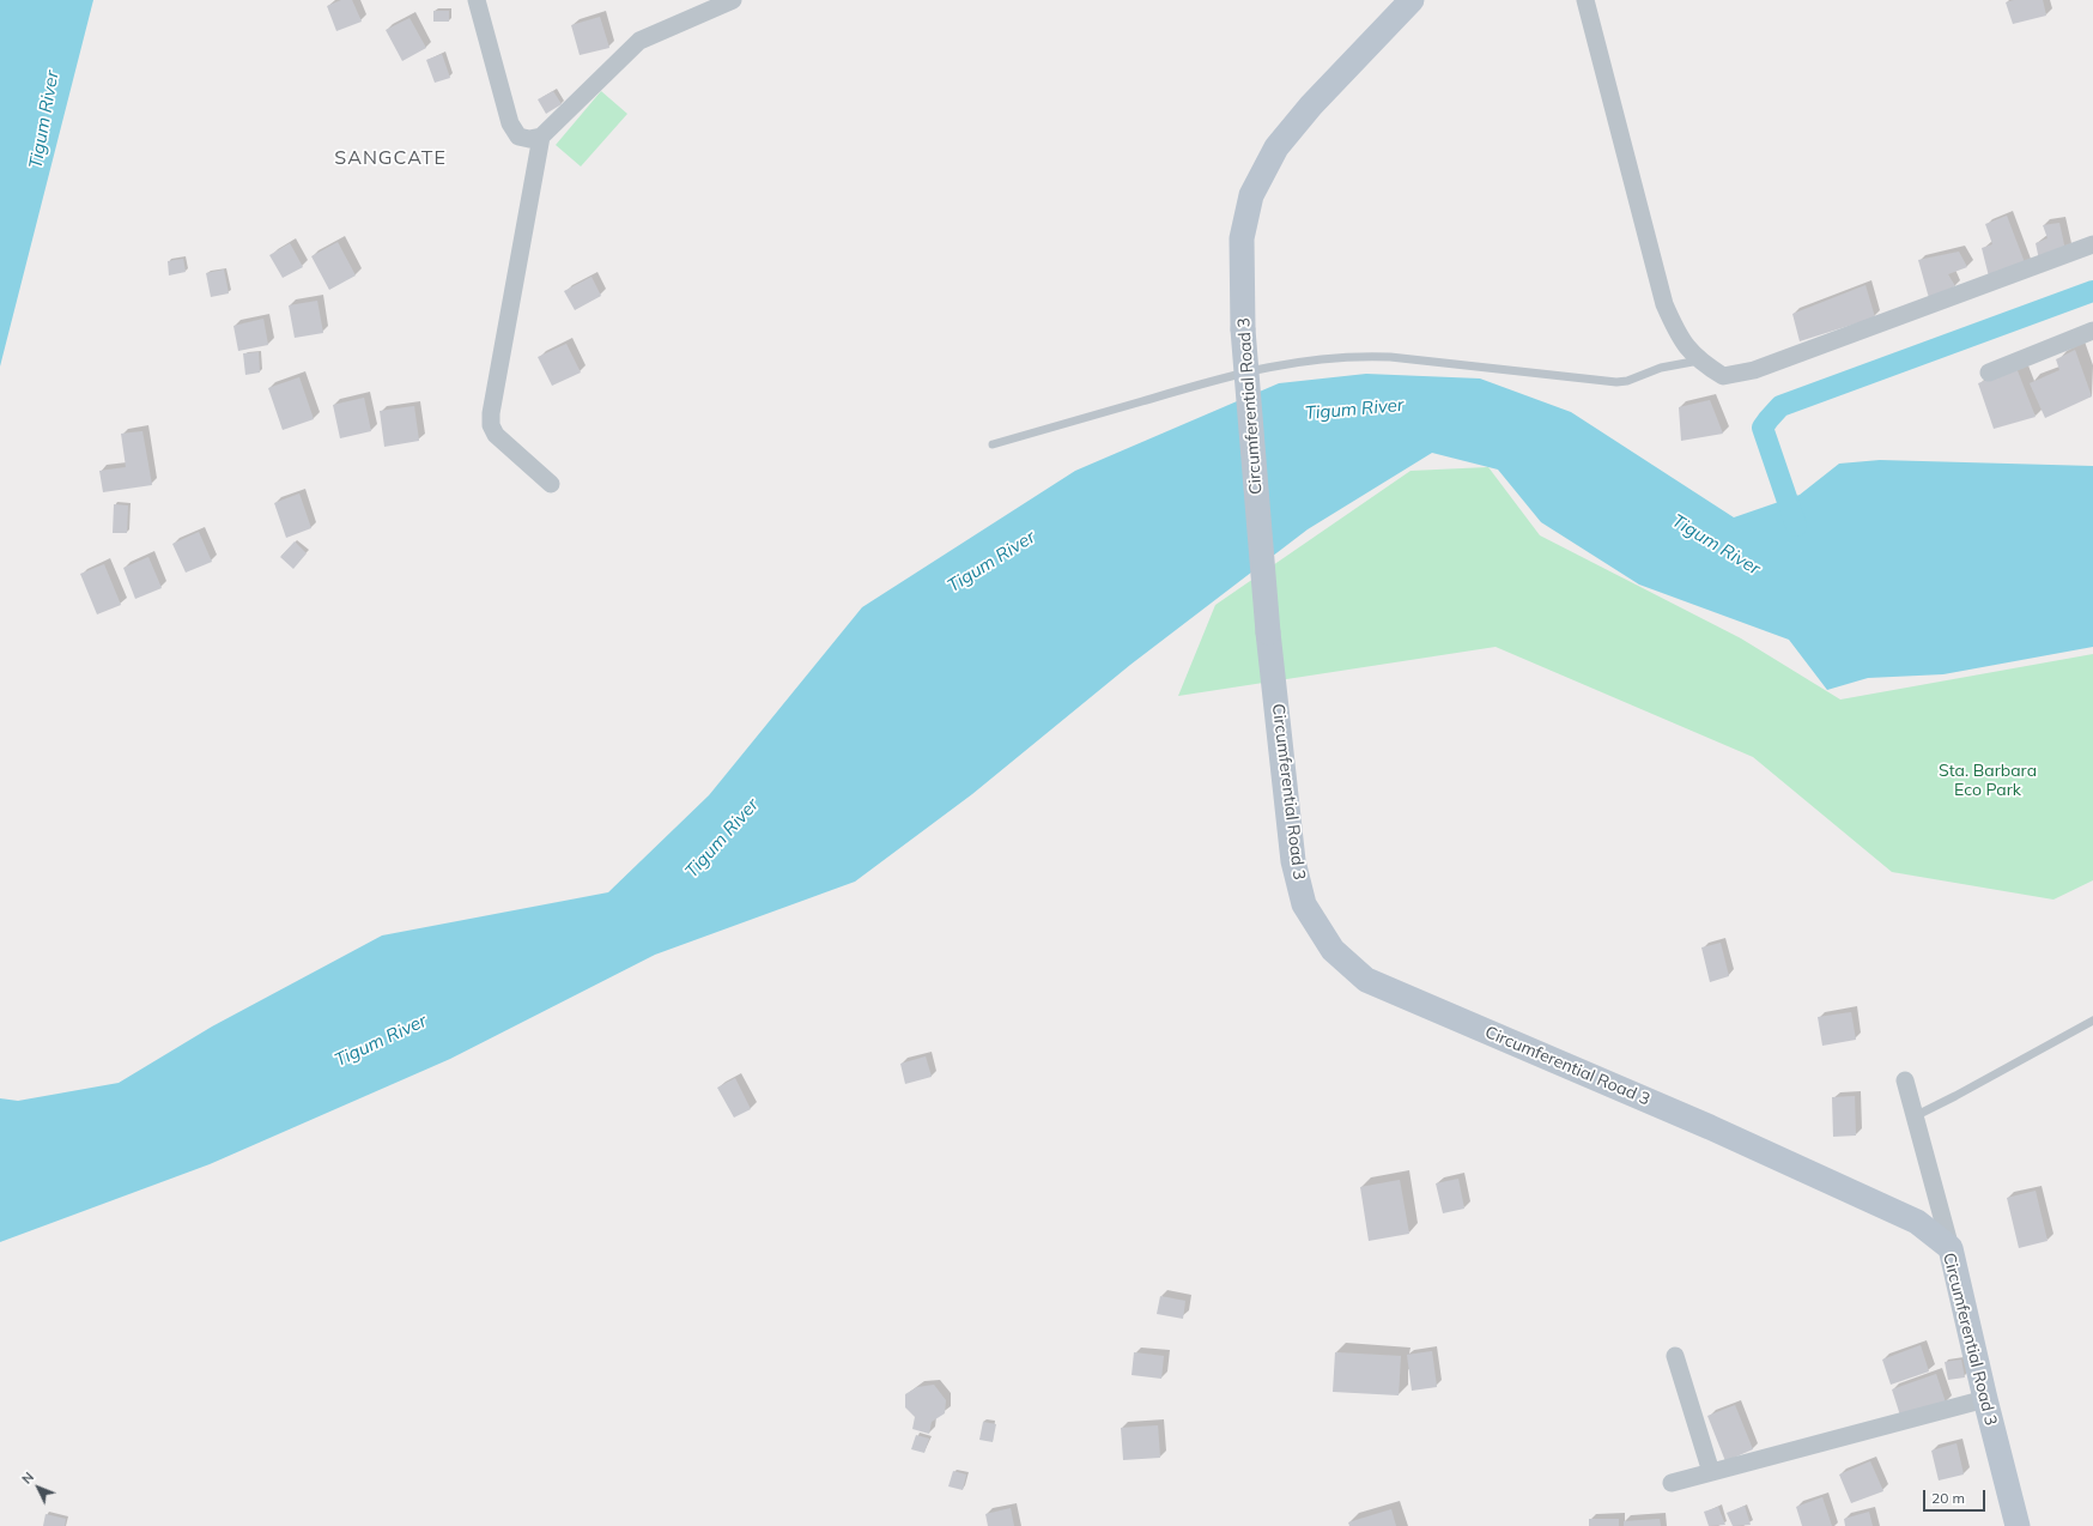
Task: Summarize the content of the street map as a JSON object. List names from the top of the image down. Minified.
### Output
{"streets":{"main road":["Circumferential Road 3"]},"districts":["SANGCATE"],"water":["Tigum River"],"parks":["Sta. Barbara Eco Park"],"scale_bar":"20 m","north":"top left"}
